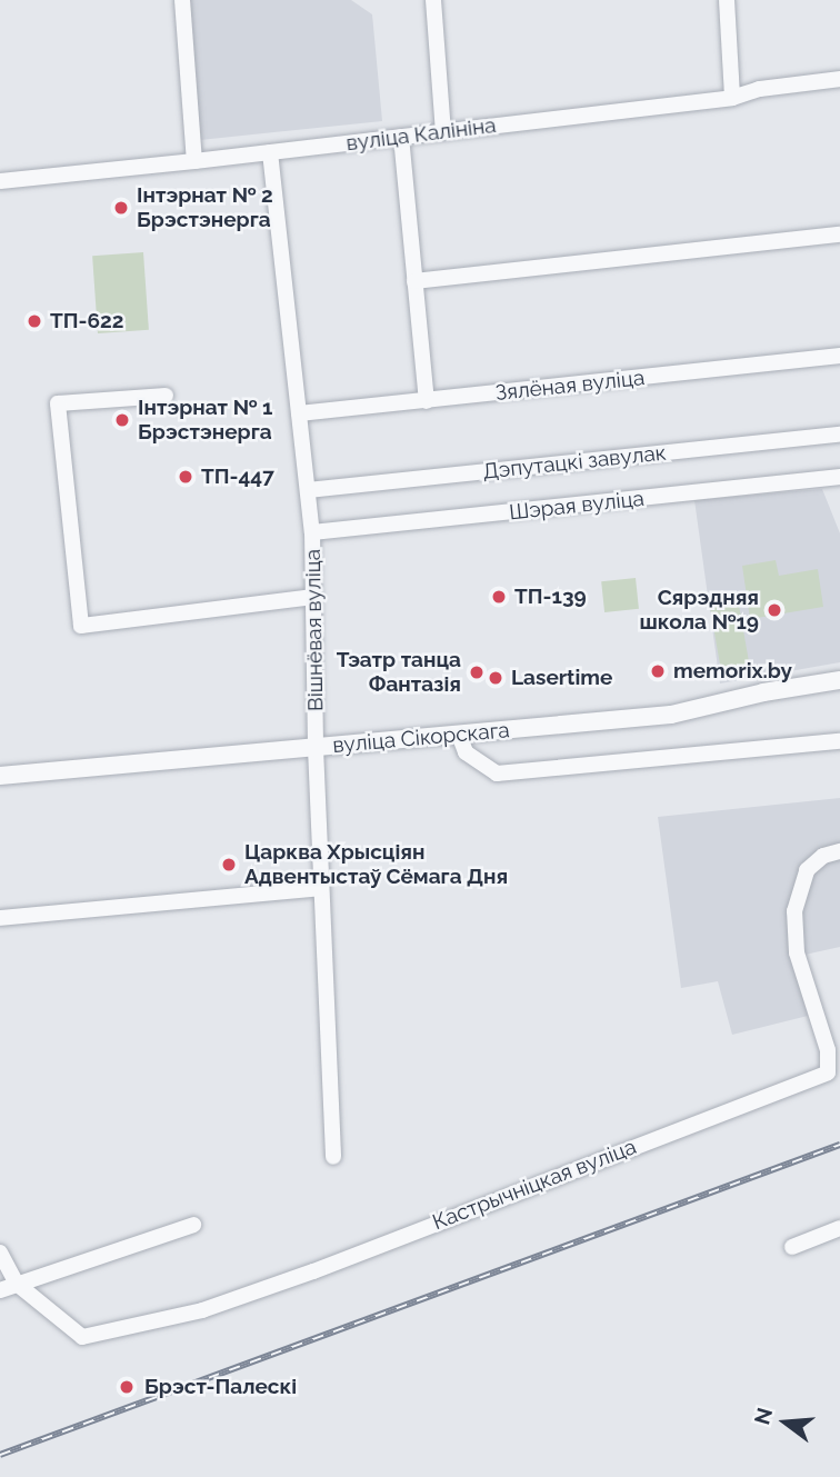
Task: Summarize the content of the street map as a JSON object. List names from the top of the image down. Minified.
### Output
{"streets":{"street":["вуліца Калініна","Зялёная вуліца","Дэпутацкі завулак","Шэрая вуліца","Вішнёвая вуліца","вуліца Сікорскага","Кастрычніцкая вуліца"]},"crossings":[["вуліца Калініна","Вішнёвая вуліца"],["Зялёная вуліца","Вішнёвая вуліца"],["Дэпутацкі завулак","Вішнёвая вуліца"],["Шэрая вуліца","Вішнёвая вуліца"],["Вішнёвая вуліца","вуліца Сікорскага"]],"places":["Інтэрнат № 2 Брэстэнерга","ТП-622","Інтэрнат № 1 Брэстэнерга","ТП-447","ТП-139","Сярэдняя школа №19","memorix.by","Тэатр танца Фантазія","Lasertime","Царква Хрысціян Адвентыстаў Сёмага Дня","Брэст-Палескі"],"north":"left"}
